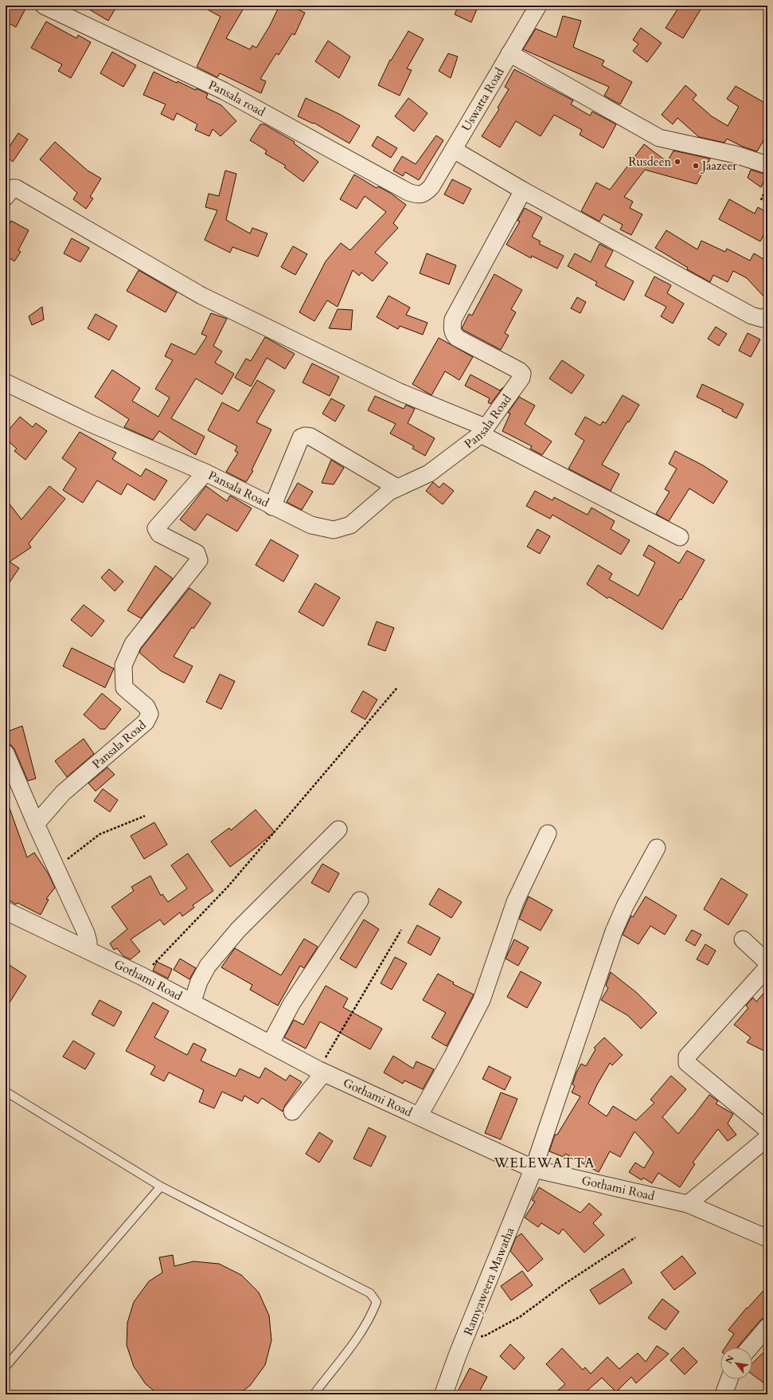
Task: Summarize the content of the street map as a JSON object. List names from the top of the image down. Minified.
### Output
{"streets":{"street":["Pansala road","Uswatta Road","Pansala Road","Gothami Road","Ramyaweera Mawatha"]},"crossings":[["Pansala road","Uswatta Road"],["Gothami Road","Ramyaweera Mawatha"]],"districts":["WELEWATTA"],"places":["Rusdeen","Jaazeer"],"north":"top left"}
